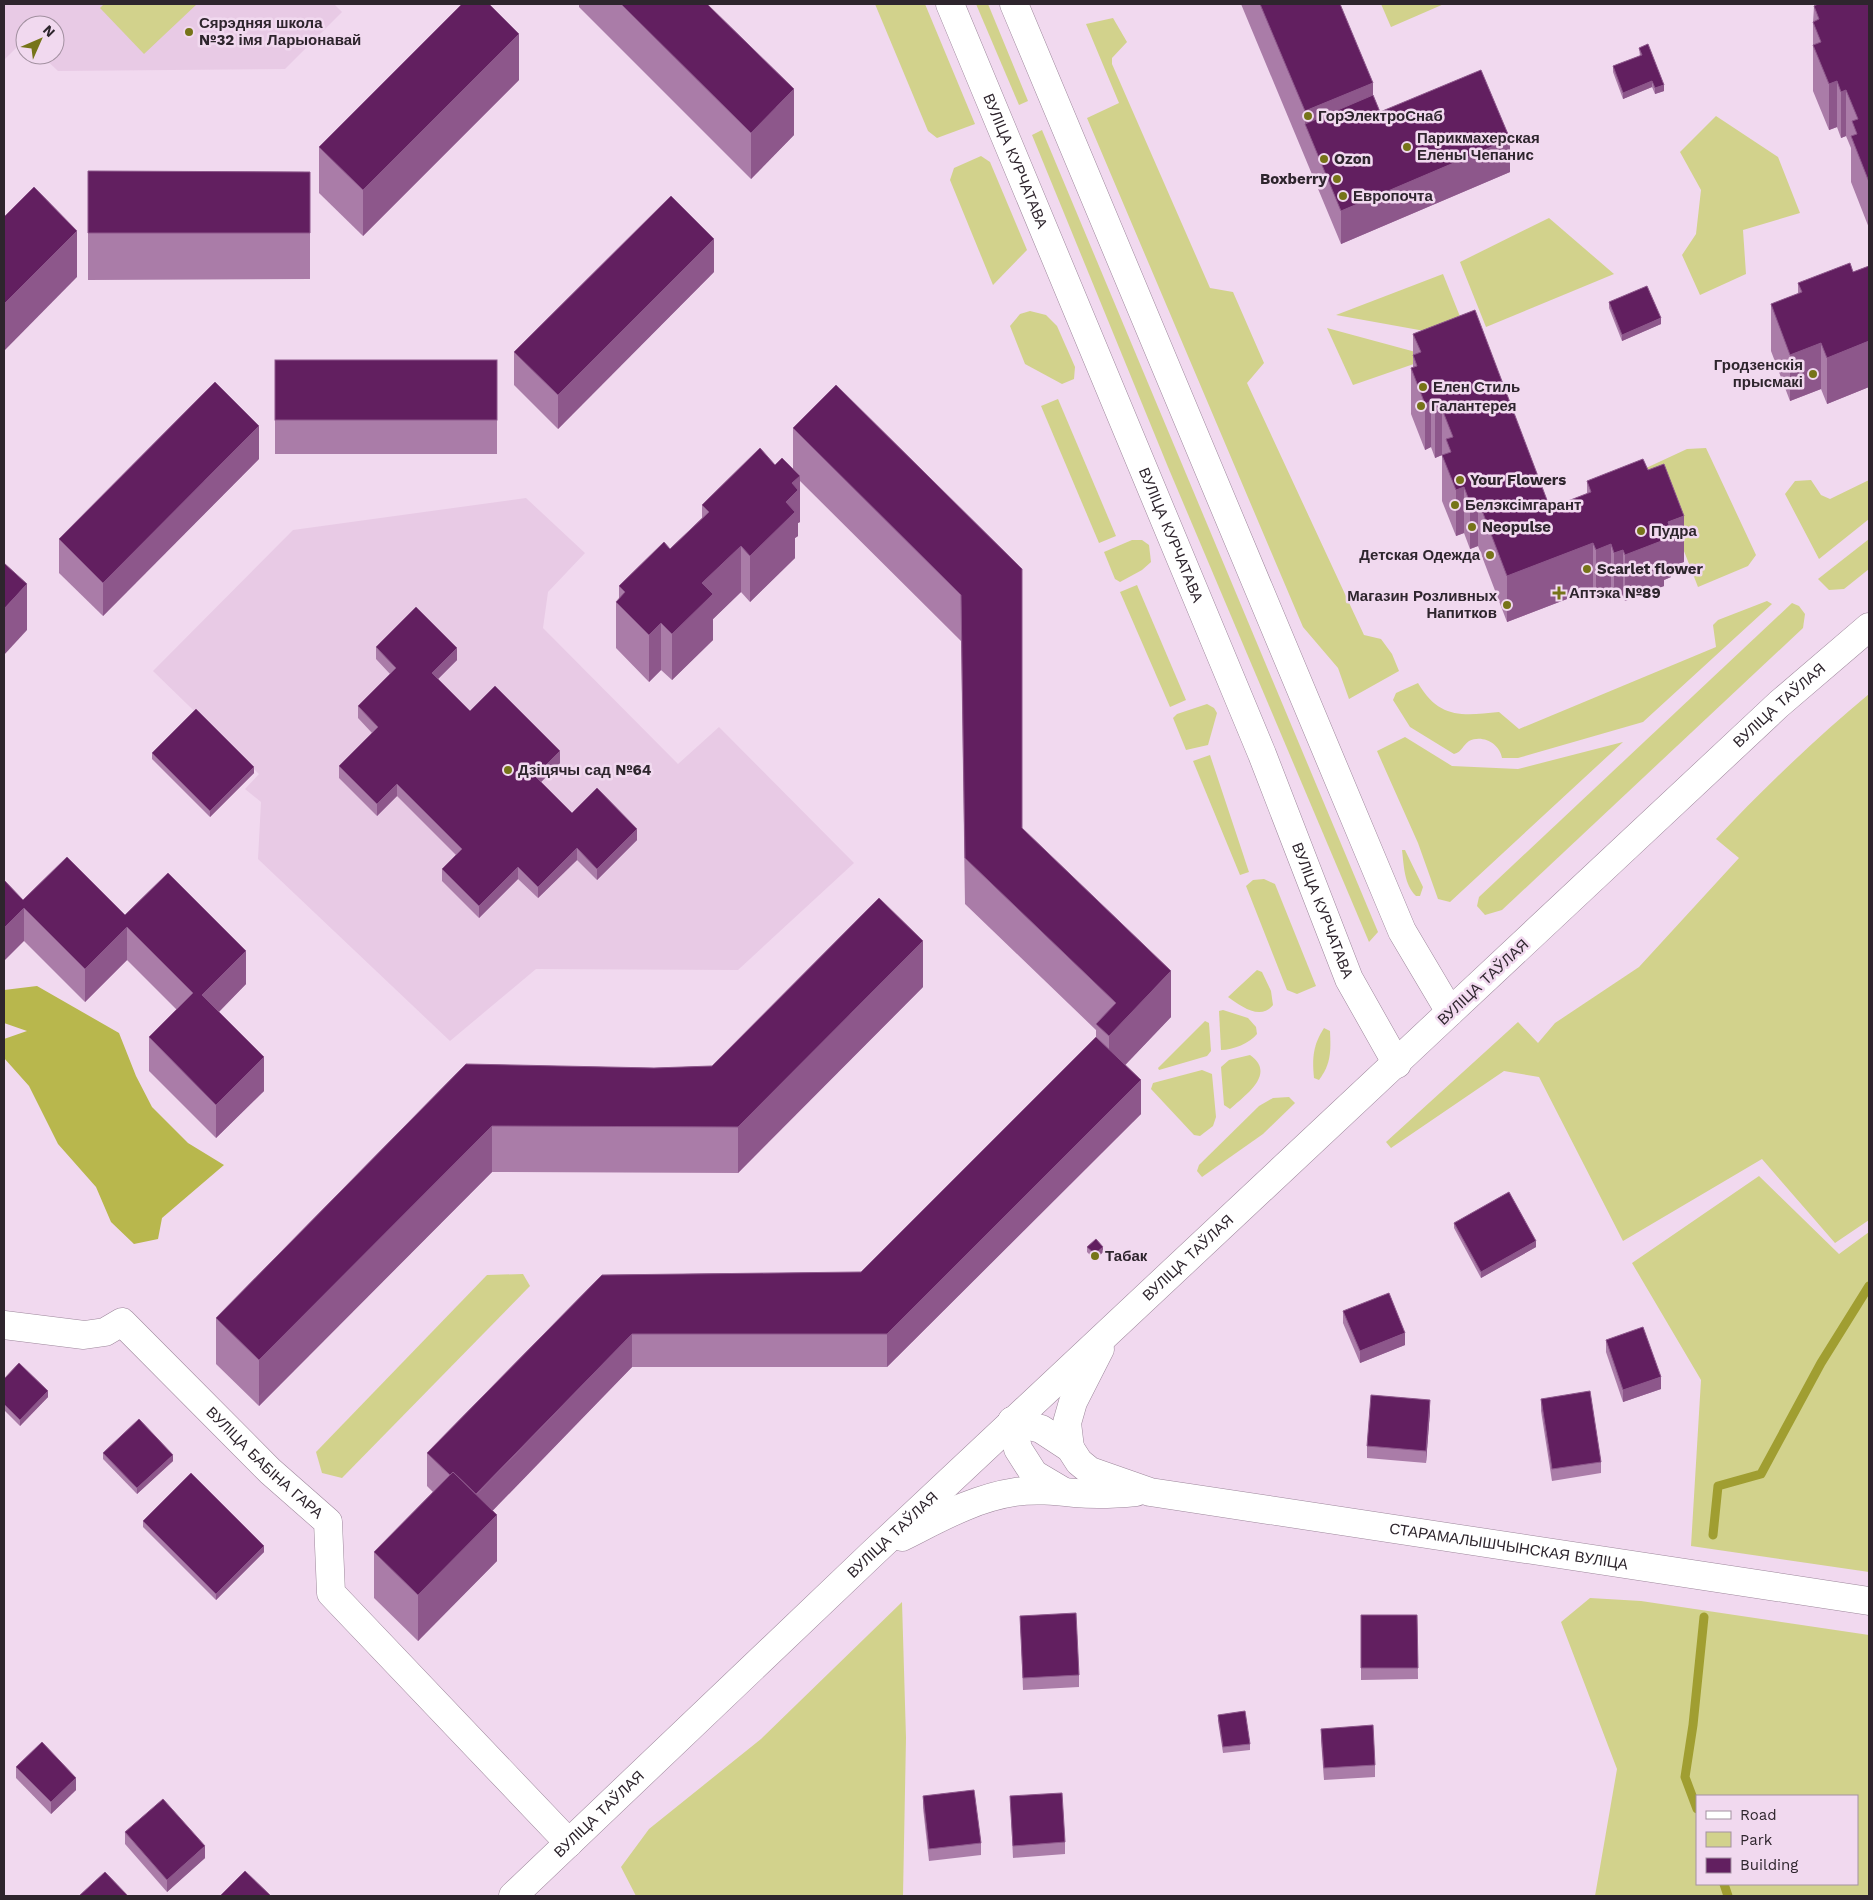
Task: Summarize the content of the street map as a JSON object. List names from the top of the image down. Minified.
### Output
{"streets":{"main road":["ВУЛІЦА КУРЧАТАВА","ВУЛІЦА ТАЎЛАЯ","ВУЛІЦА БАБІНА ГАРА","СТАРАМАЛЫШЧЫНСКАЯ ВУЛІЦА"]},"crossings":[["ВУЛІЦА КУРЧАТАВА","ВУЛІЦА ТАЎЛАЯ"],["ВУЛІЦА ТАЎЛАЯ","ВУЛІЦА БАБІНА ГАРА"]],"places":{"other":["Сярэдняя школа №32 імя Ларыонавай","ГорЭлектроСнаб","Парикмахерская Елены Чепанис","Ozon","Boxberry","Европочта","Гродзенскія прысмакі","Елен Стиль","Галантерея","Your Flowers","Белэксімгарант","Neopulse","Пудра","Детская Одежда","Scarlet flower","Магазин Розливных Напитков","Дзіцячы сад №64","Табак"],"health":["Аптэка №89"]},"legend":["Road","Park","Building"],"north":"top right"}
